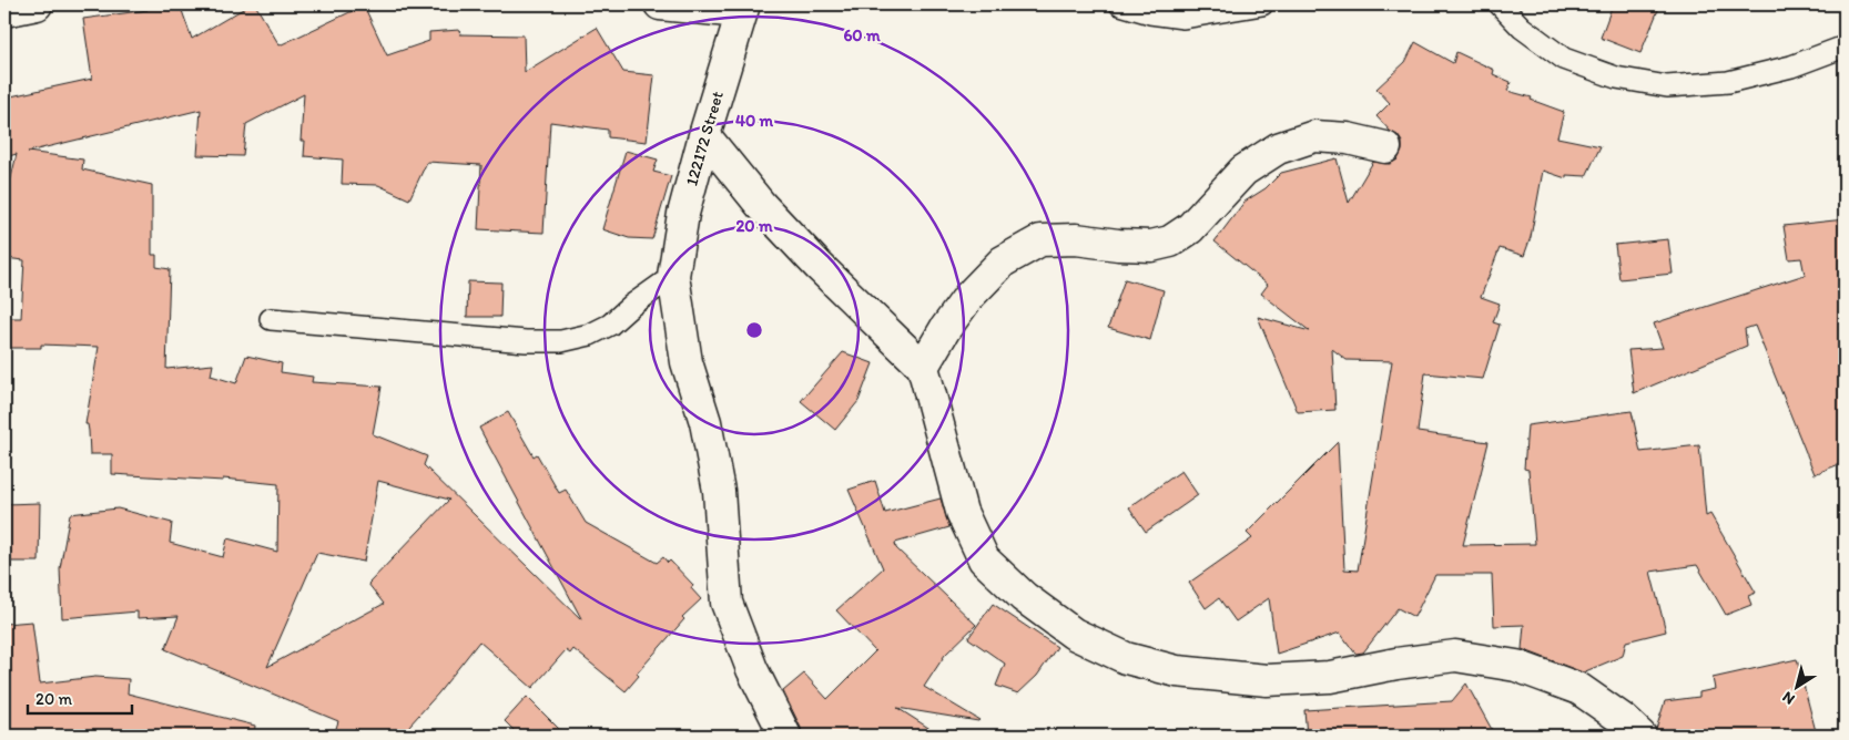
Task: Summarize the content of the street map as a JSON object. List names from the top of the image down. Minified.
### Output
{"streets":{"street":["122172 Street"]},"scale_bar":"20 m","north":"bottom left","rings":["60 m","40 m","20 m"]}
